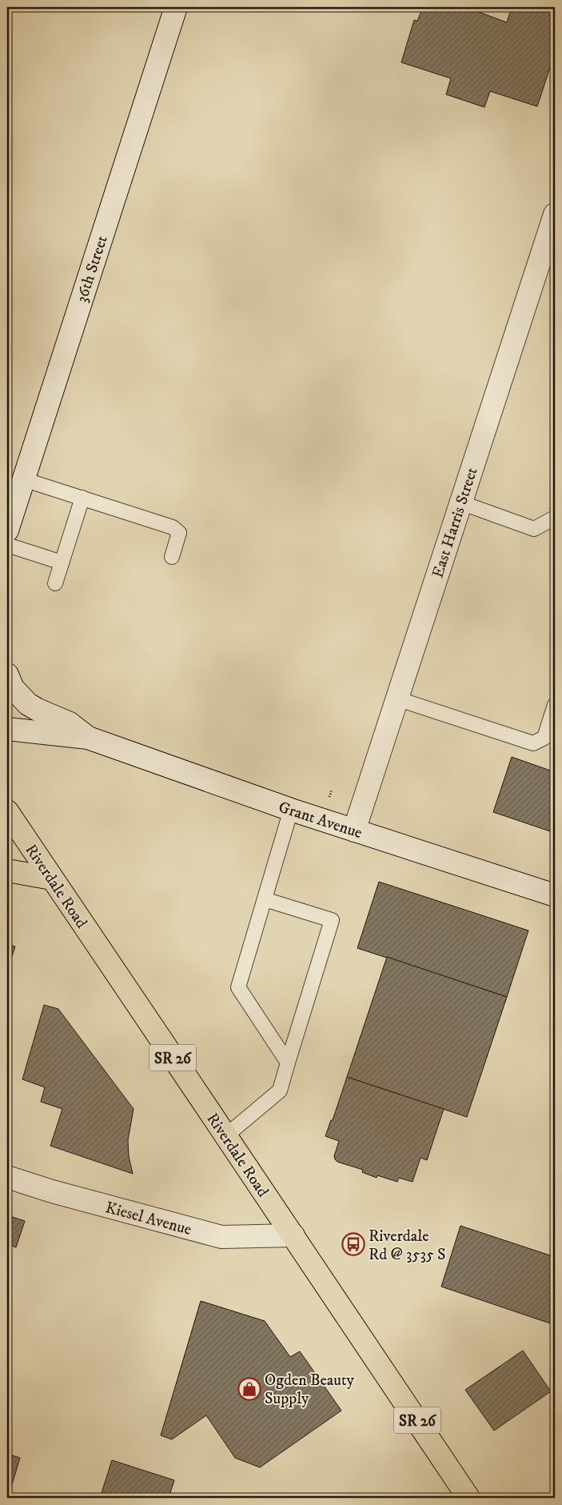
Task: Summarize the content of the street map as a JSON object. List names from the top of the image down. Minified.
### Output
{"streets":{"main road":["Riverdale Road","SR 26"],"street":["36th Street","East Harris Street","Grant Avenue","Kiesel Avenue"]},"crossings":[["East Harris Street","Grant Avenue"],["Riverdale Road","Kiesel Avenue"]],"places":{"bus stop":["Riverdale Rd @ 3535 S"],"shop":["Ogden Beauty Supply"]}}
